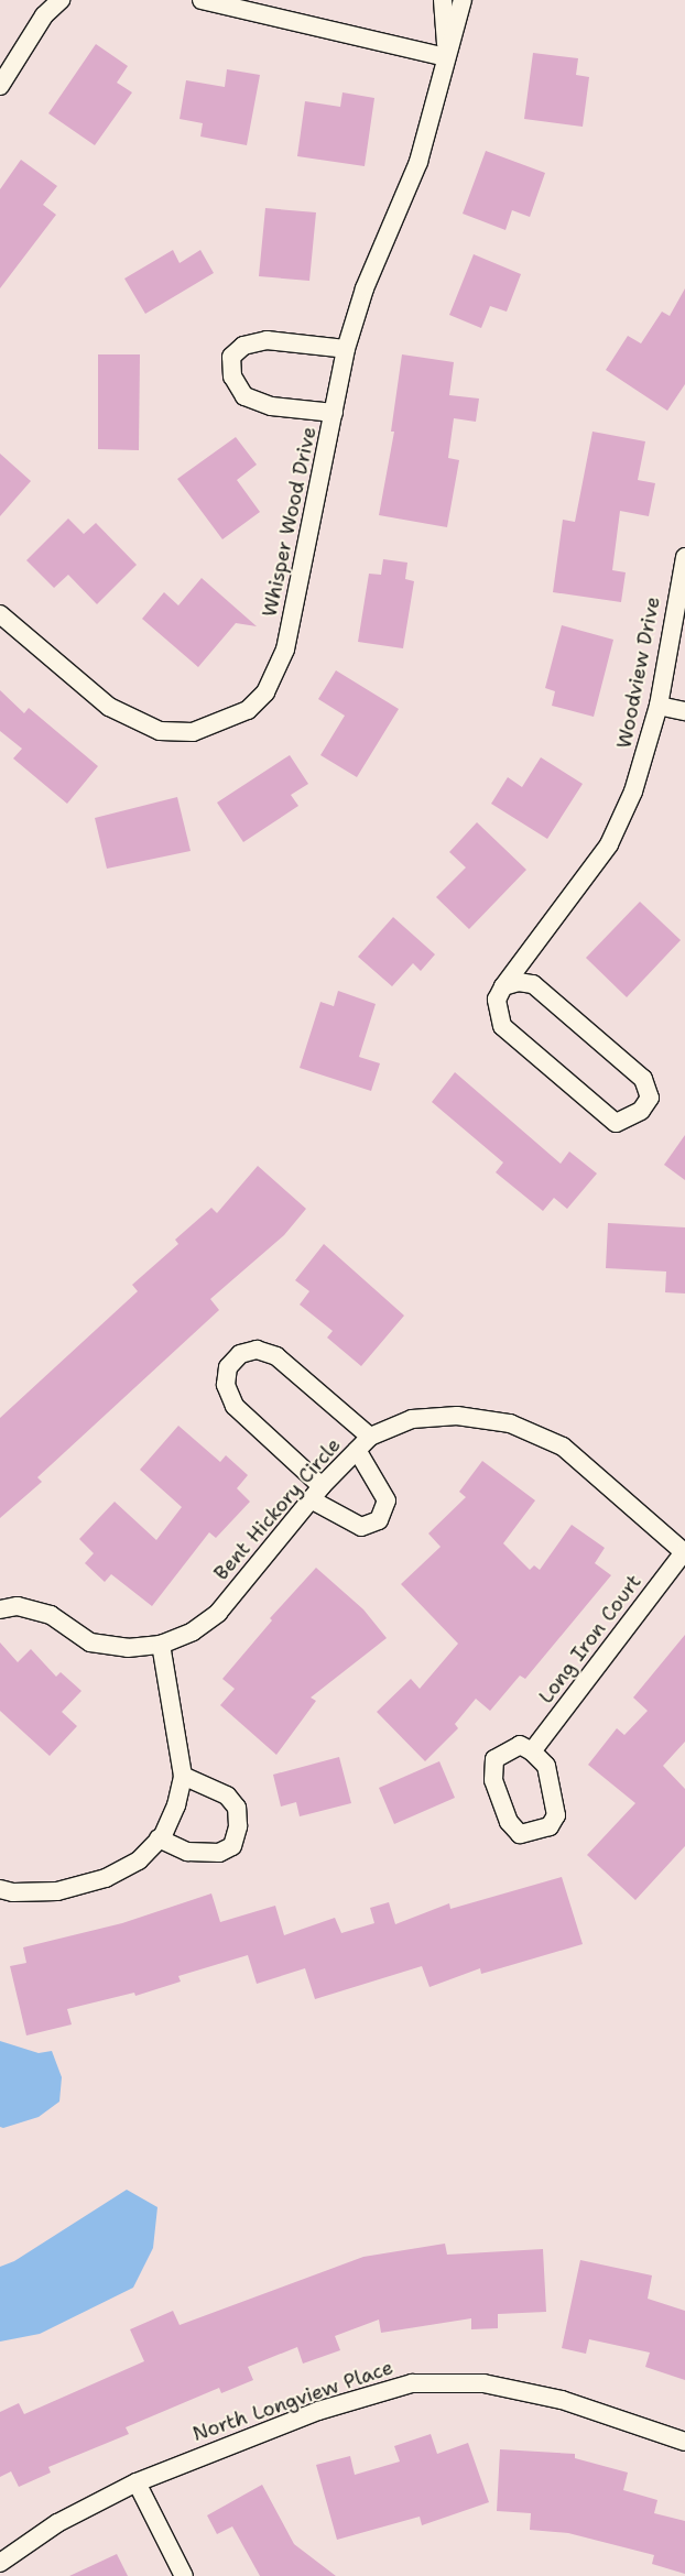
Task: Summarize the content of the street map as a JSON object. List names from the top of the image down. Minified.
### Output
{"streets":{"street":["Whisper Wood Drive","Woodview Drive","Bent Hickory Circle","Long Iron Court","North Longview Place"]},"crossings":[["Bent Hickory Circle","Long Iron Court"]]}
